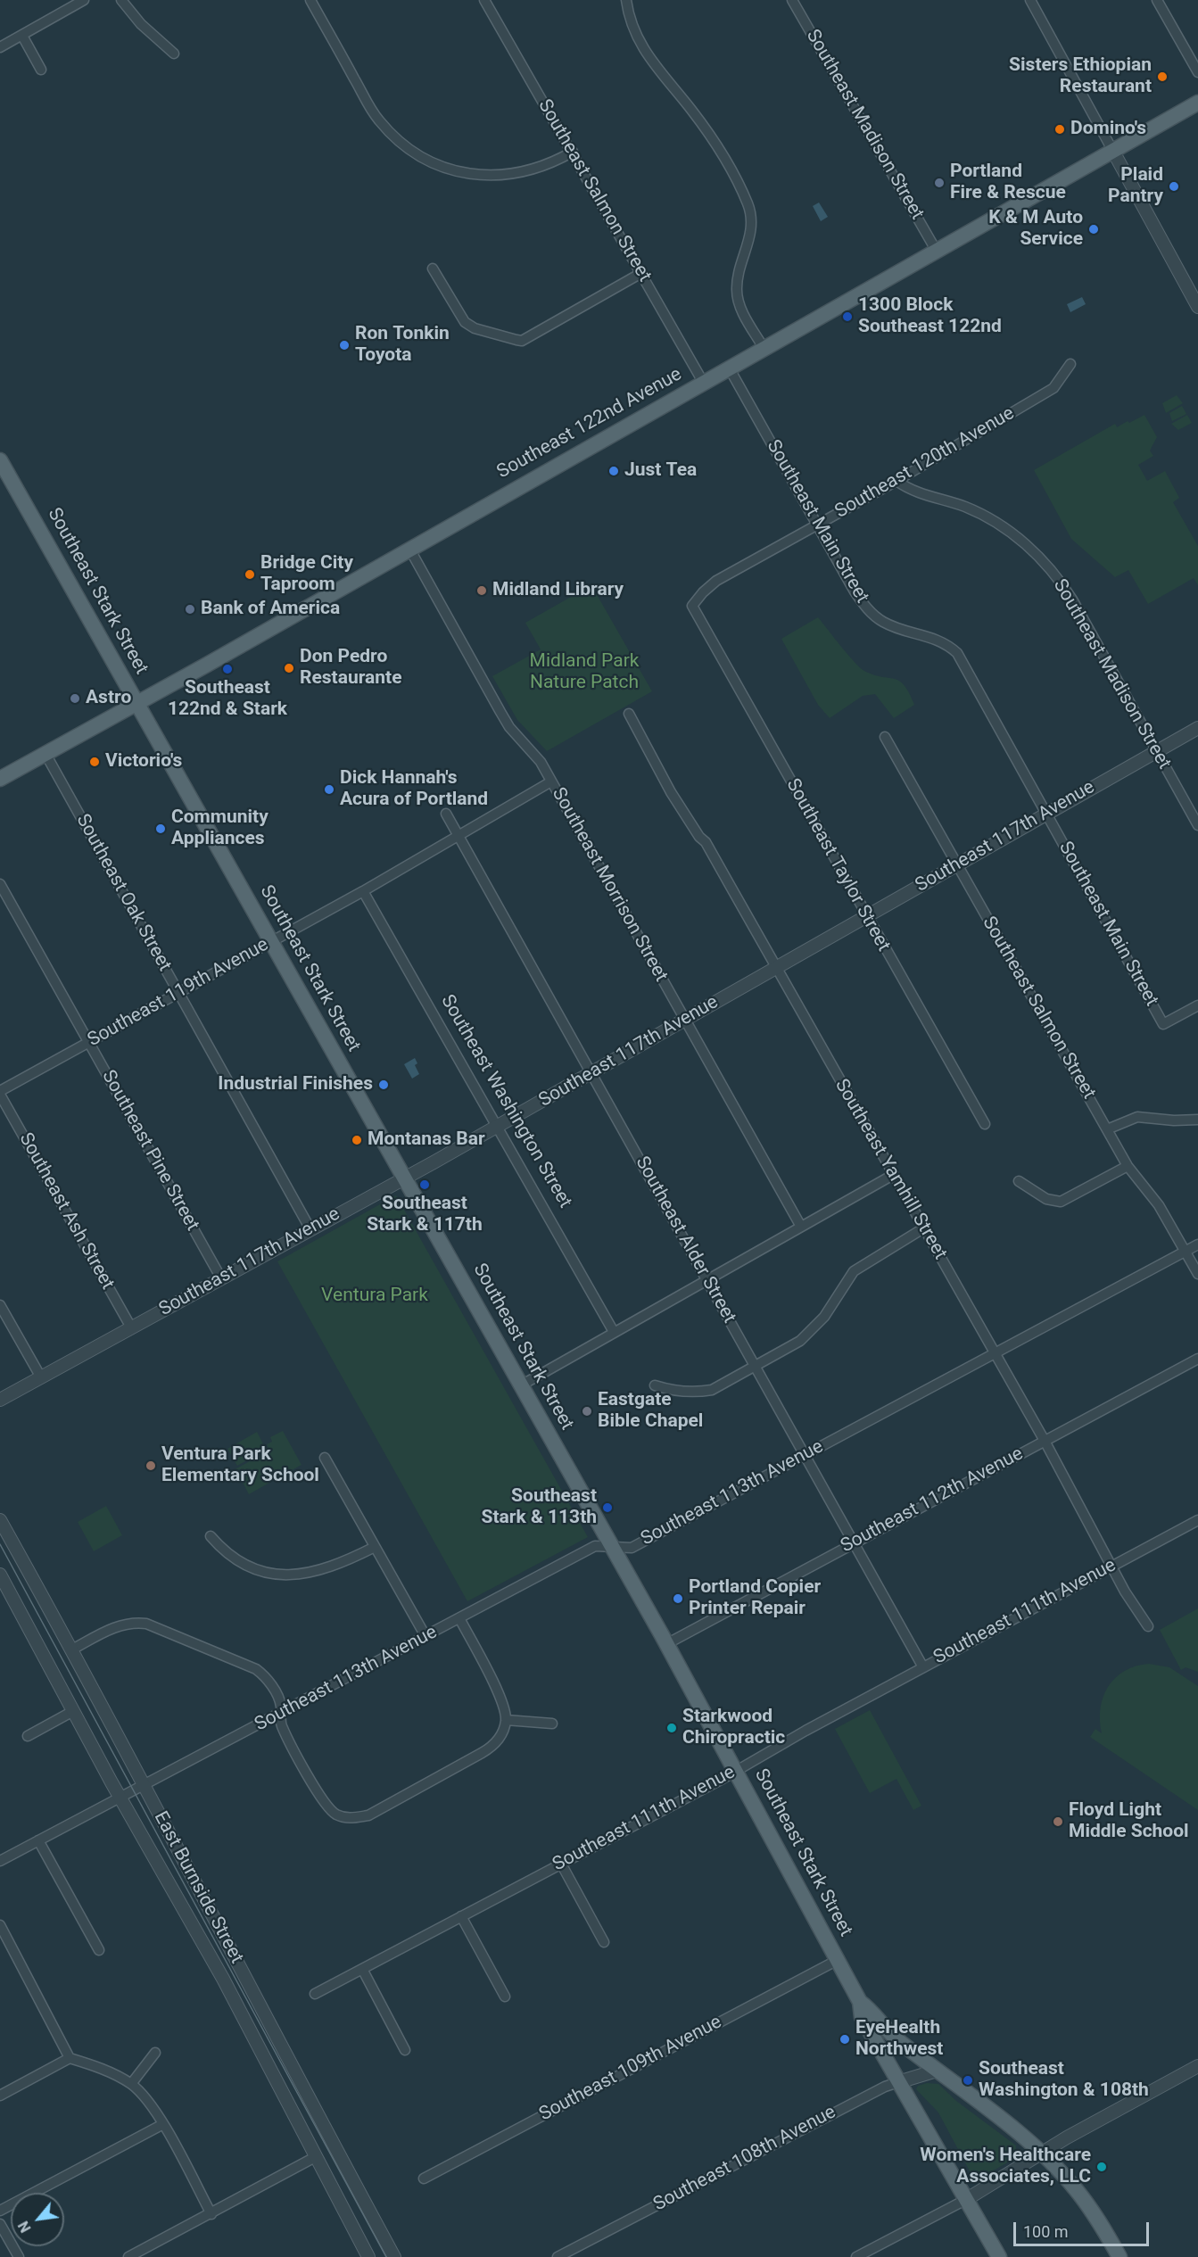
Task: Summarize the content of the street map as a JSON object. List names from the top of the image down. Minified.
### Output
{"streets":{"main road":["Southeast 122nd Avenue","Southeast Stark Street"],"street":["Southeast Madison Street","Southeast Salmon Street","Southeast 120th Avenue","Southeast Main Street","Southeast 117th Avenue","Southeast Taylor Street","Southeast Morrison Street","Southeast Oak Street","Southeast 119th Avenue","Southeast Washington Street","Southeast Pine Street","Southeast Yamhill Street","Southeast Ash Street","Southeast Alder Street","Southeast 113th Avenue","Southeast 112th Avenue","Southeast 111th Avenue","East Burnside Street","Southeast 109th Avenue","Southeast 108th Avenue"]},"crossings":[["Southeast Madison Street","Southeast 122nd Avenue"],["Southeast Madison Street","Southeast 120th Avenue"],["Southeast Madison Street","Southeast 117th Avenue"],["Southeast Salmon Street","Southeast 122nd Avenue"],["Southeast Salmon Street","Southeast 117th Avenue"],["Southeast Salmon Street","Southeast 113th Avenue"],["Southeast 122nd Avenue","Southeast Main Street"],["Southeast 122nd Avenue","Southeast Stark Street"],["Southeast 122nd Avenue","Southeast Morrison Street"],["Southeast 122nd Avenue","Southeast Oak Street"],["Southeast 120th Avenue","Southeast Main Street"],["Southeast 120th Avenue","Southeast Taylor Street"],["Southeast Main Street","Southeast 117th Avenue"],["Southeast Stark Street","Southeast 117th Avenue"],["Southeast Stark Street","Southeast 119th Avenue"],["Southeast Stark Street","Southeast 113th Avenue"],["Southeast Stark Street","Southeast 112th Avenue"],["Southeast Stark Street","Southeast 111th Avenue"],["Southeast Stark Street","Southeast 109th Avenue"],["Southeast Stark Street","Southeast 108th Avenue"],["Southeast 117th Avenue","Southeast Taylor Street"],["Southeast 117th Avenue","Southeast Morrison Street"],["Southeast 117th Avenue","Southeast Oak Street"],["Southeast 117th Avenue","Southeast Washington Street"],["Southeast 117th Avenue","Southeast Pine Street"],["Southeast 117th Avenue","Southeast Yamhill Street"],["Southeast 117th Avenue","Southeast Ash Street"],["Southeast 117th Avenue","Southeast Alder Street"],["Southeast Morrison Street","Southeast 119th Avenue"],["Southeast Oak Street","Southeast 119th Avenue"],["Southeast 119th Avenue","Southeast Washington Street"],["Southeast 119th Avenue","Southeast Pine Street"],["Southeast 119th Avenue","Southeast Ash Street"],["Southeast 119th Avenue","Southeast Alder Street"],["Southeast Yamhill Street","Southeast 113th Avenue"],["Southeast Yamhill Street","Southeast 112th Avenue"],["Southeast Yamhill Street","Southeast 111th Avenue"],["Southeast Alder Street","Southeast 113th Avenue"],["Southeast Alder Street","Southeast 112th Avenue"],["Southeast Alder Street","Southeast 111th Avenue"],["Southeast 113th Avenue","East Burnside Street"]],"parks":["Midland Park Nature Patch","Ventura Park"],"places":["Sisters Ethiopian Restaurant","Domino's","Portland Fire & Rescue","Plaid Pantry","K & M Auto Service","1300 Block Southeast 122nd","Ron Tonkin Toyota","Just Tea","Bridge City Taproom","Midland Library","Bank of America","Don Pedro Restaurante","Southeast 122nd & Stark","Astro","Victorio's","Dick Hannah's Acura of Portland","Community Appliances","Industrial Finishes","Montanas Bar","Southeast Stark & 117th","Eastgate Bible Chapel","Ventura Park Elementary School","Southeast Stark & 113th","Portland Copier Printer Repair","Starkwood Chiropractic","Floyd Light Middle School","EyeHealth Northwest","Southeast Washington & 108th","Women's Healthcare Associates, LLC"],"scale_bar":"100 m","north":"bottom left"}
